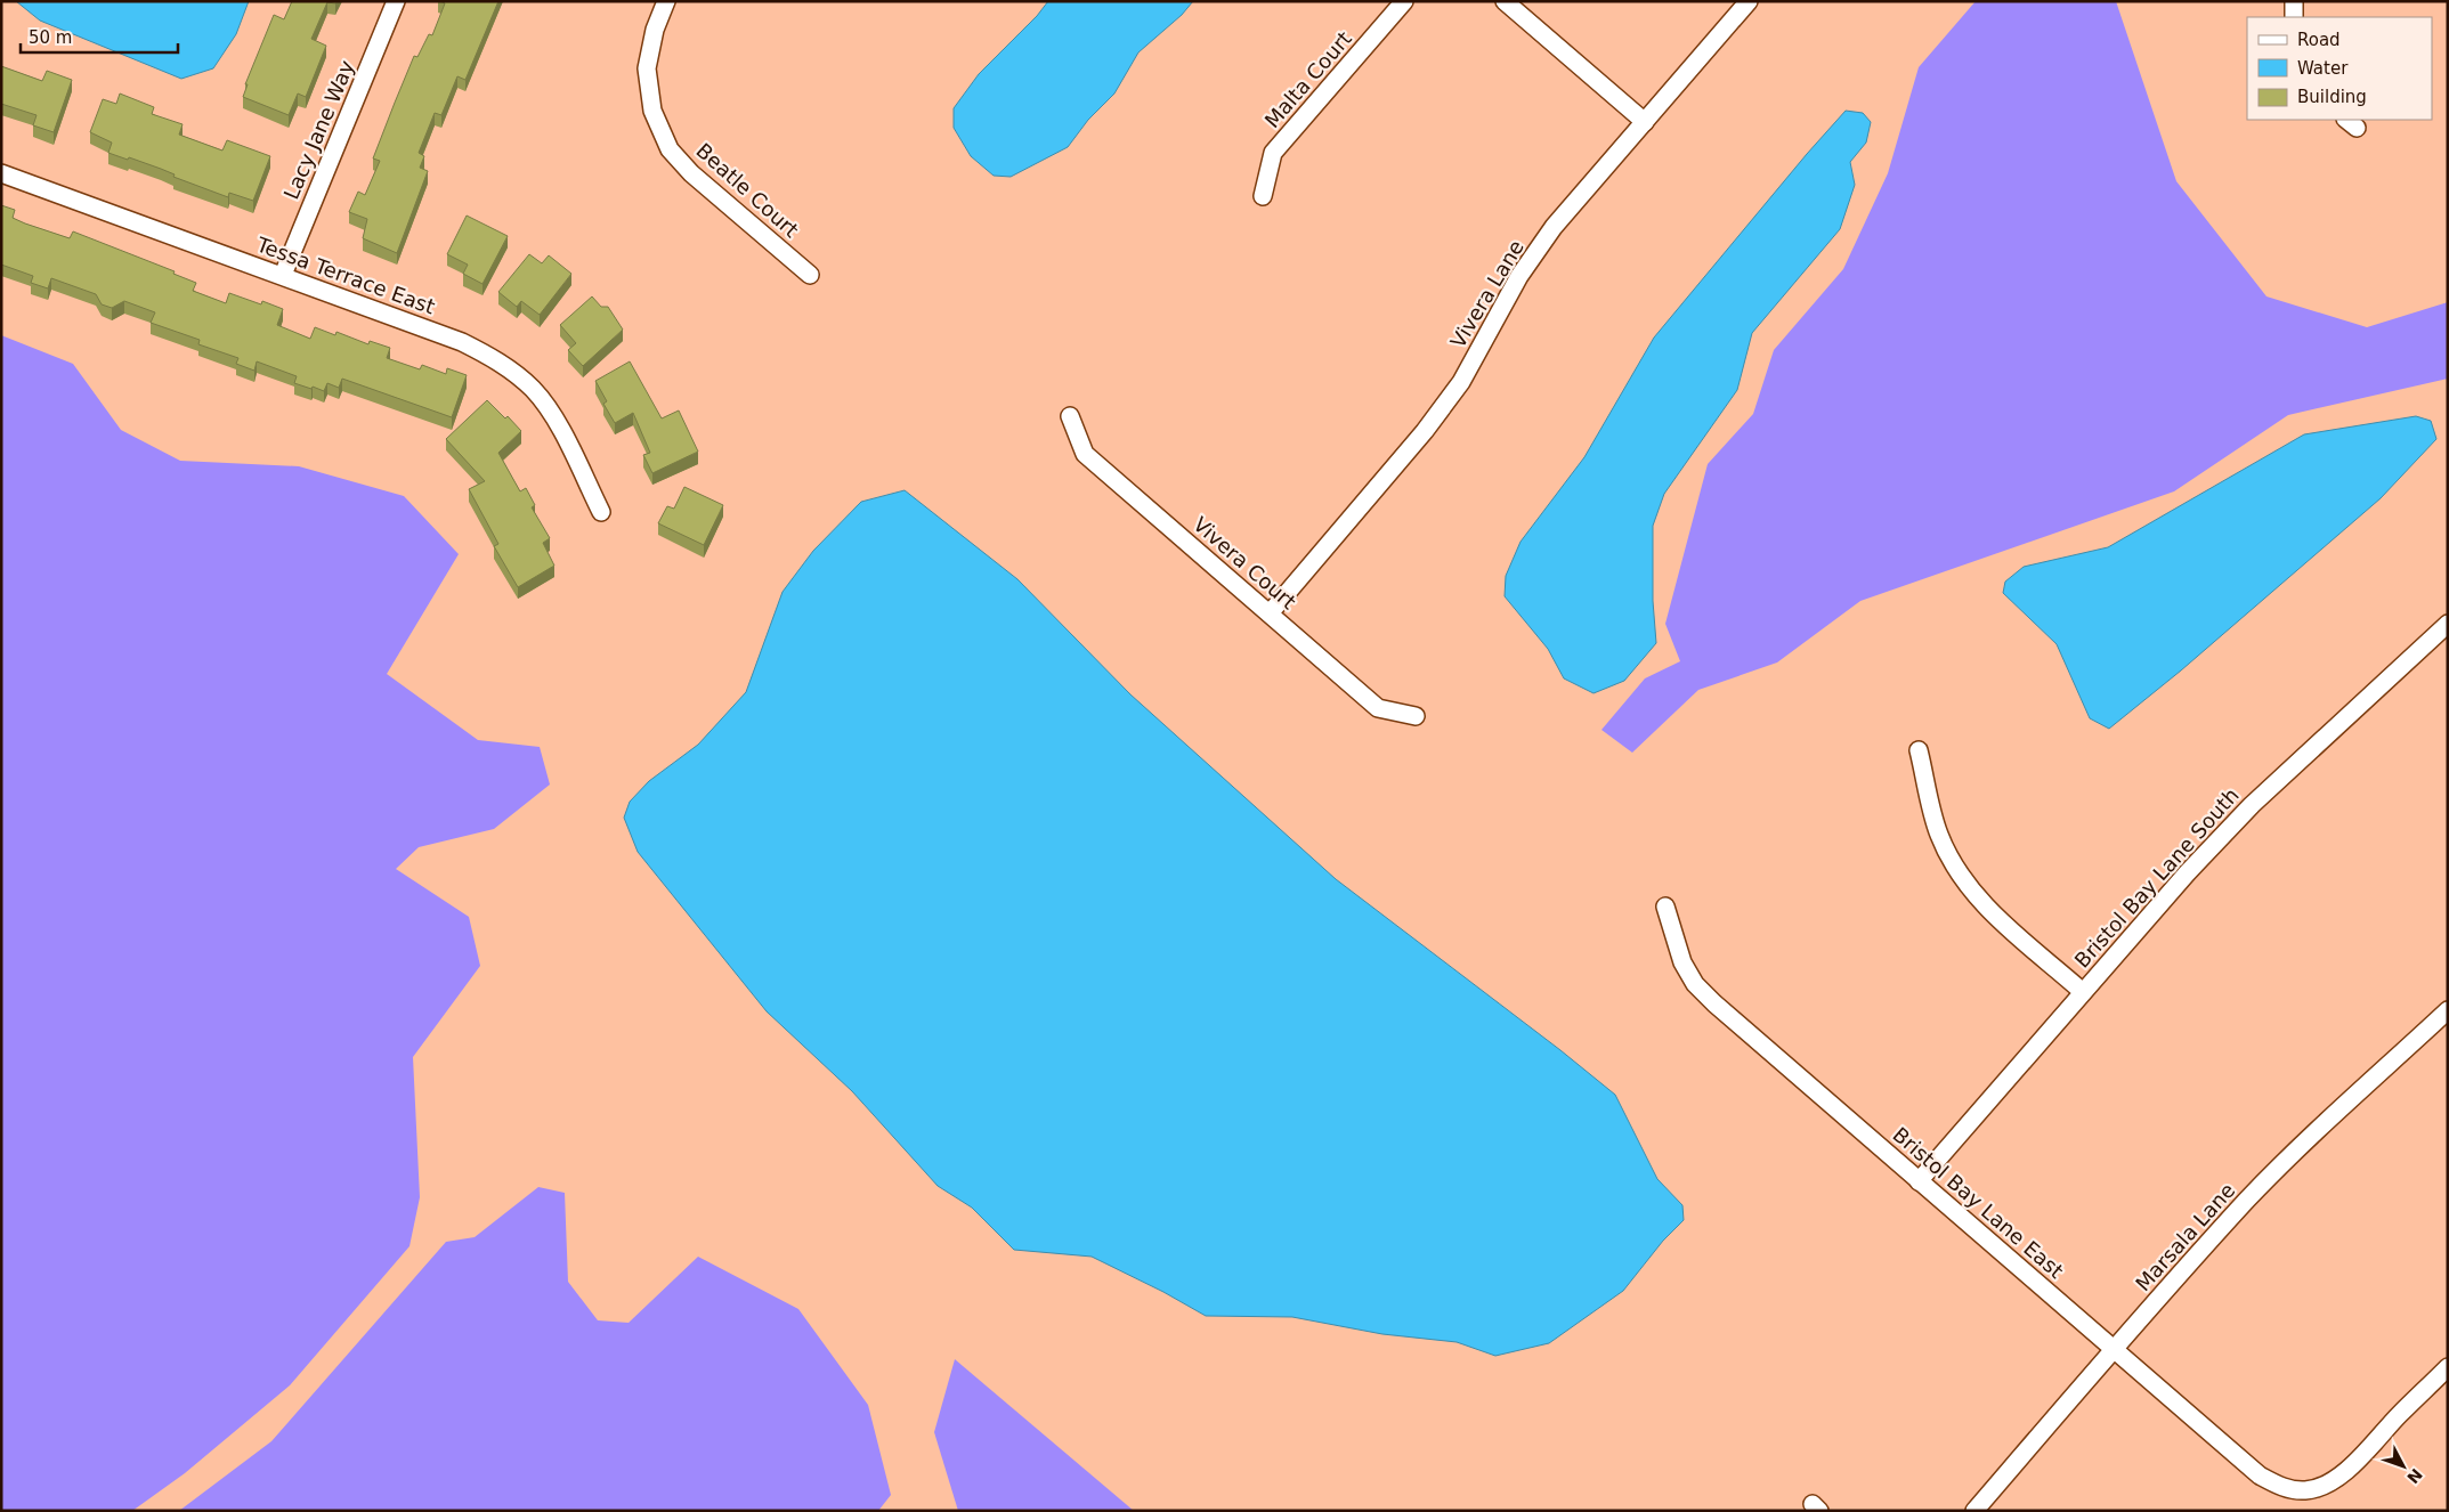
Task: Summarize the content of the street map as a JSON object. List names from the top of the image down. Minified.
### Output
{"streets":{"street":["Malta Court","Lacy Jane Way","Beatle Court","Tessa Terrace East","Vivera Lane","Vivera Court","Bristol Bay Lane South","Bristol Bay Lane East","Marsala Lane"]},"crossings":[["Lacy Jane Way","Tessa Terrace East"],["Vivera Lane","Vivera Court"],["Bristol Bay Lane South","Bristol Bay Lane East"],["Bristol Bay Lane East","Marsala Lane"]],"legend":["Road","Water","Building"],"scale_bar":"50 m","north":"bottom right"}
